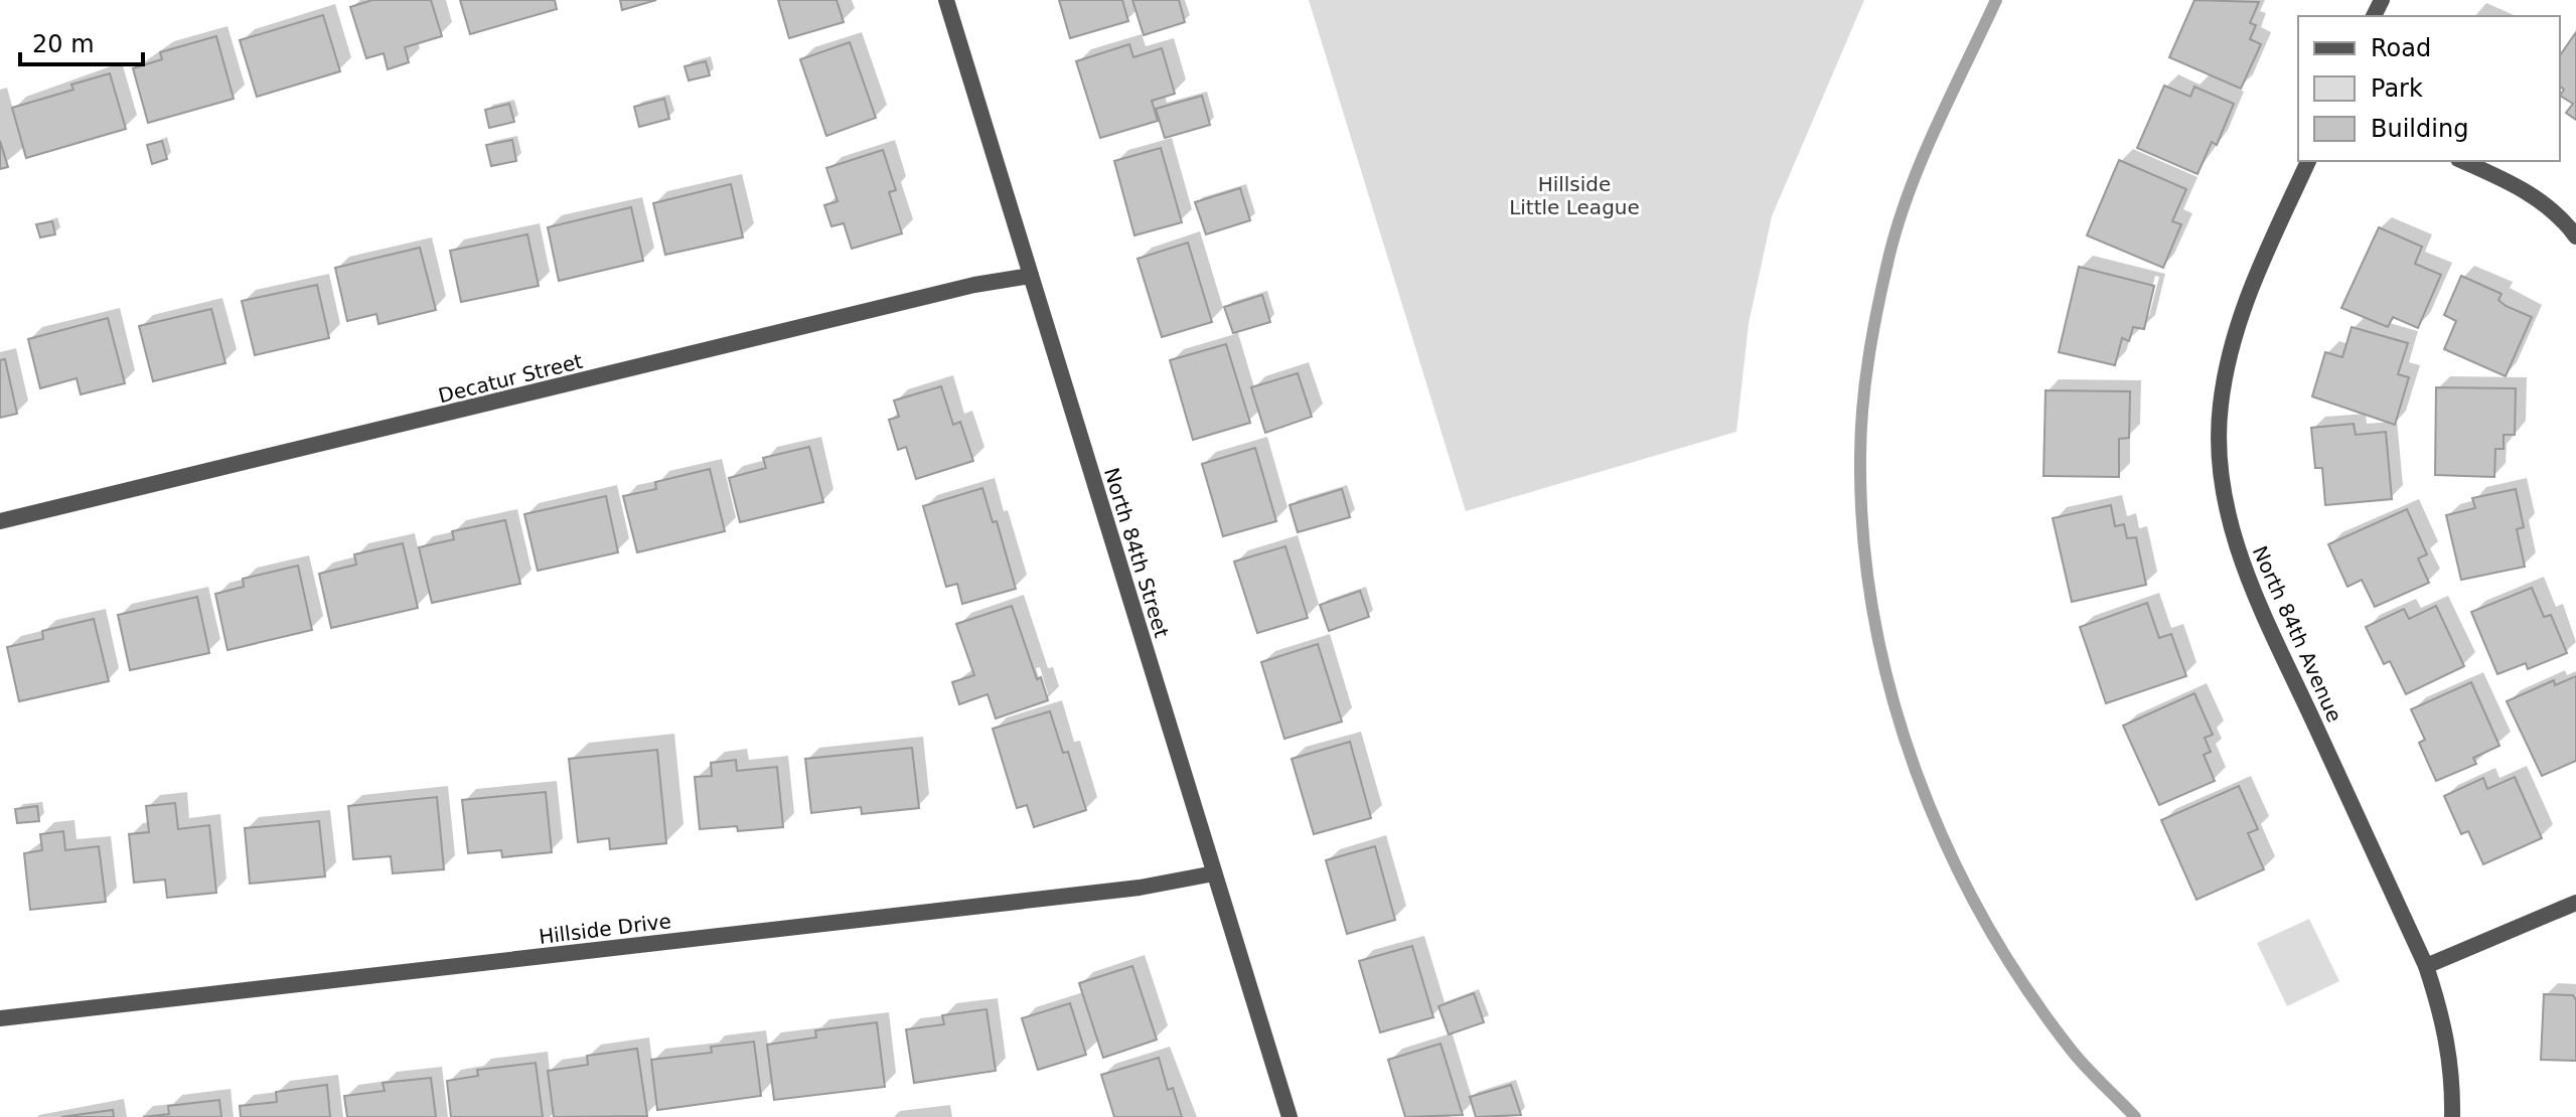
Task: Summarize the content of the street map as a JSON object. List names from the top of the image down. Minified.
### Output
{"streets":{"street":["Decatur Street","North 84th Street","North 84th Avenue","Hillside Drive"]},"crossings":[["Decatur Street","North 84th Street"],["North 84th Street","Hillside Drive"]],"parks":["Hillside Little League"],"legend":["Road","Park","Building"],"scale_bar":"20 m"}
